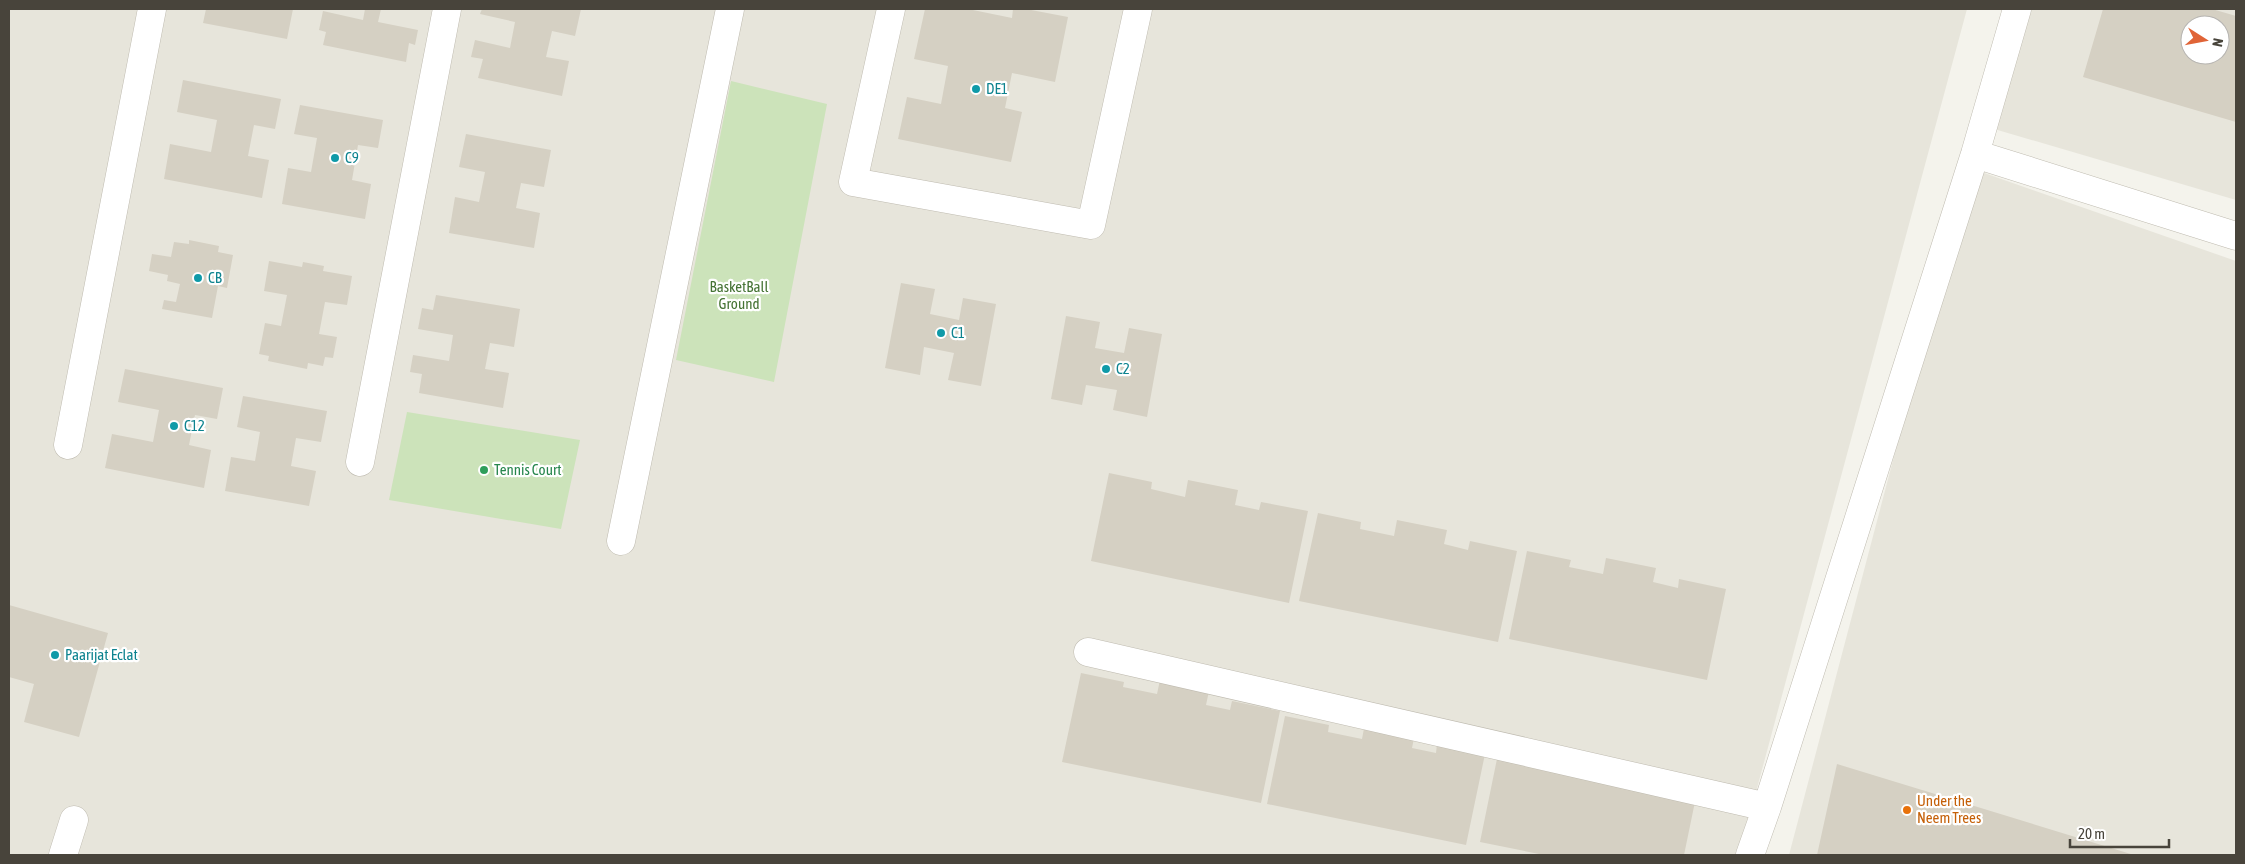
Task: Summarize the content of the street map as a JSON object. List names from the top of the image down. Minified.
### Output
{"parks":["BasketBall Ground"],"places":["DE1","C9","CB","C1","C2","C12","Tennis Court","Paarijat Eclat","Under the Neem Trees"],"scale_bar":"20 m","north":"right"}
